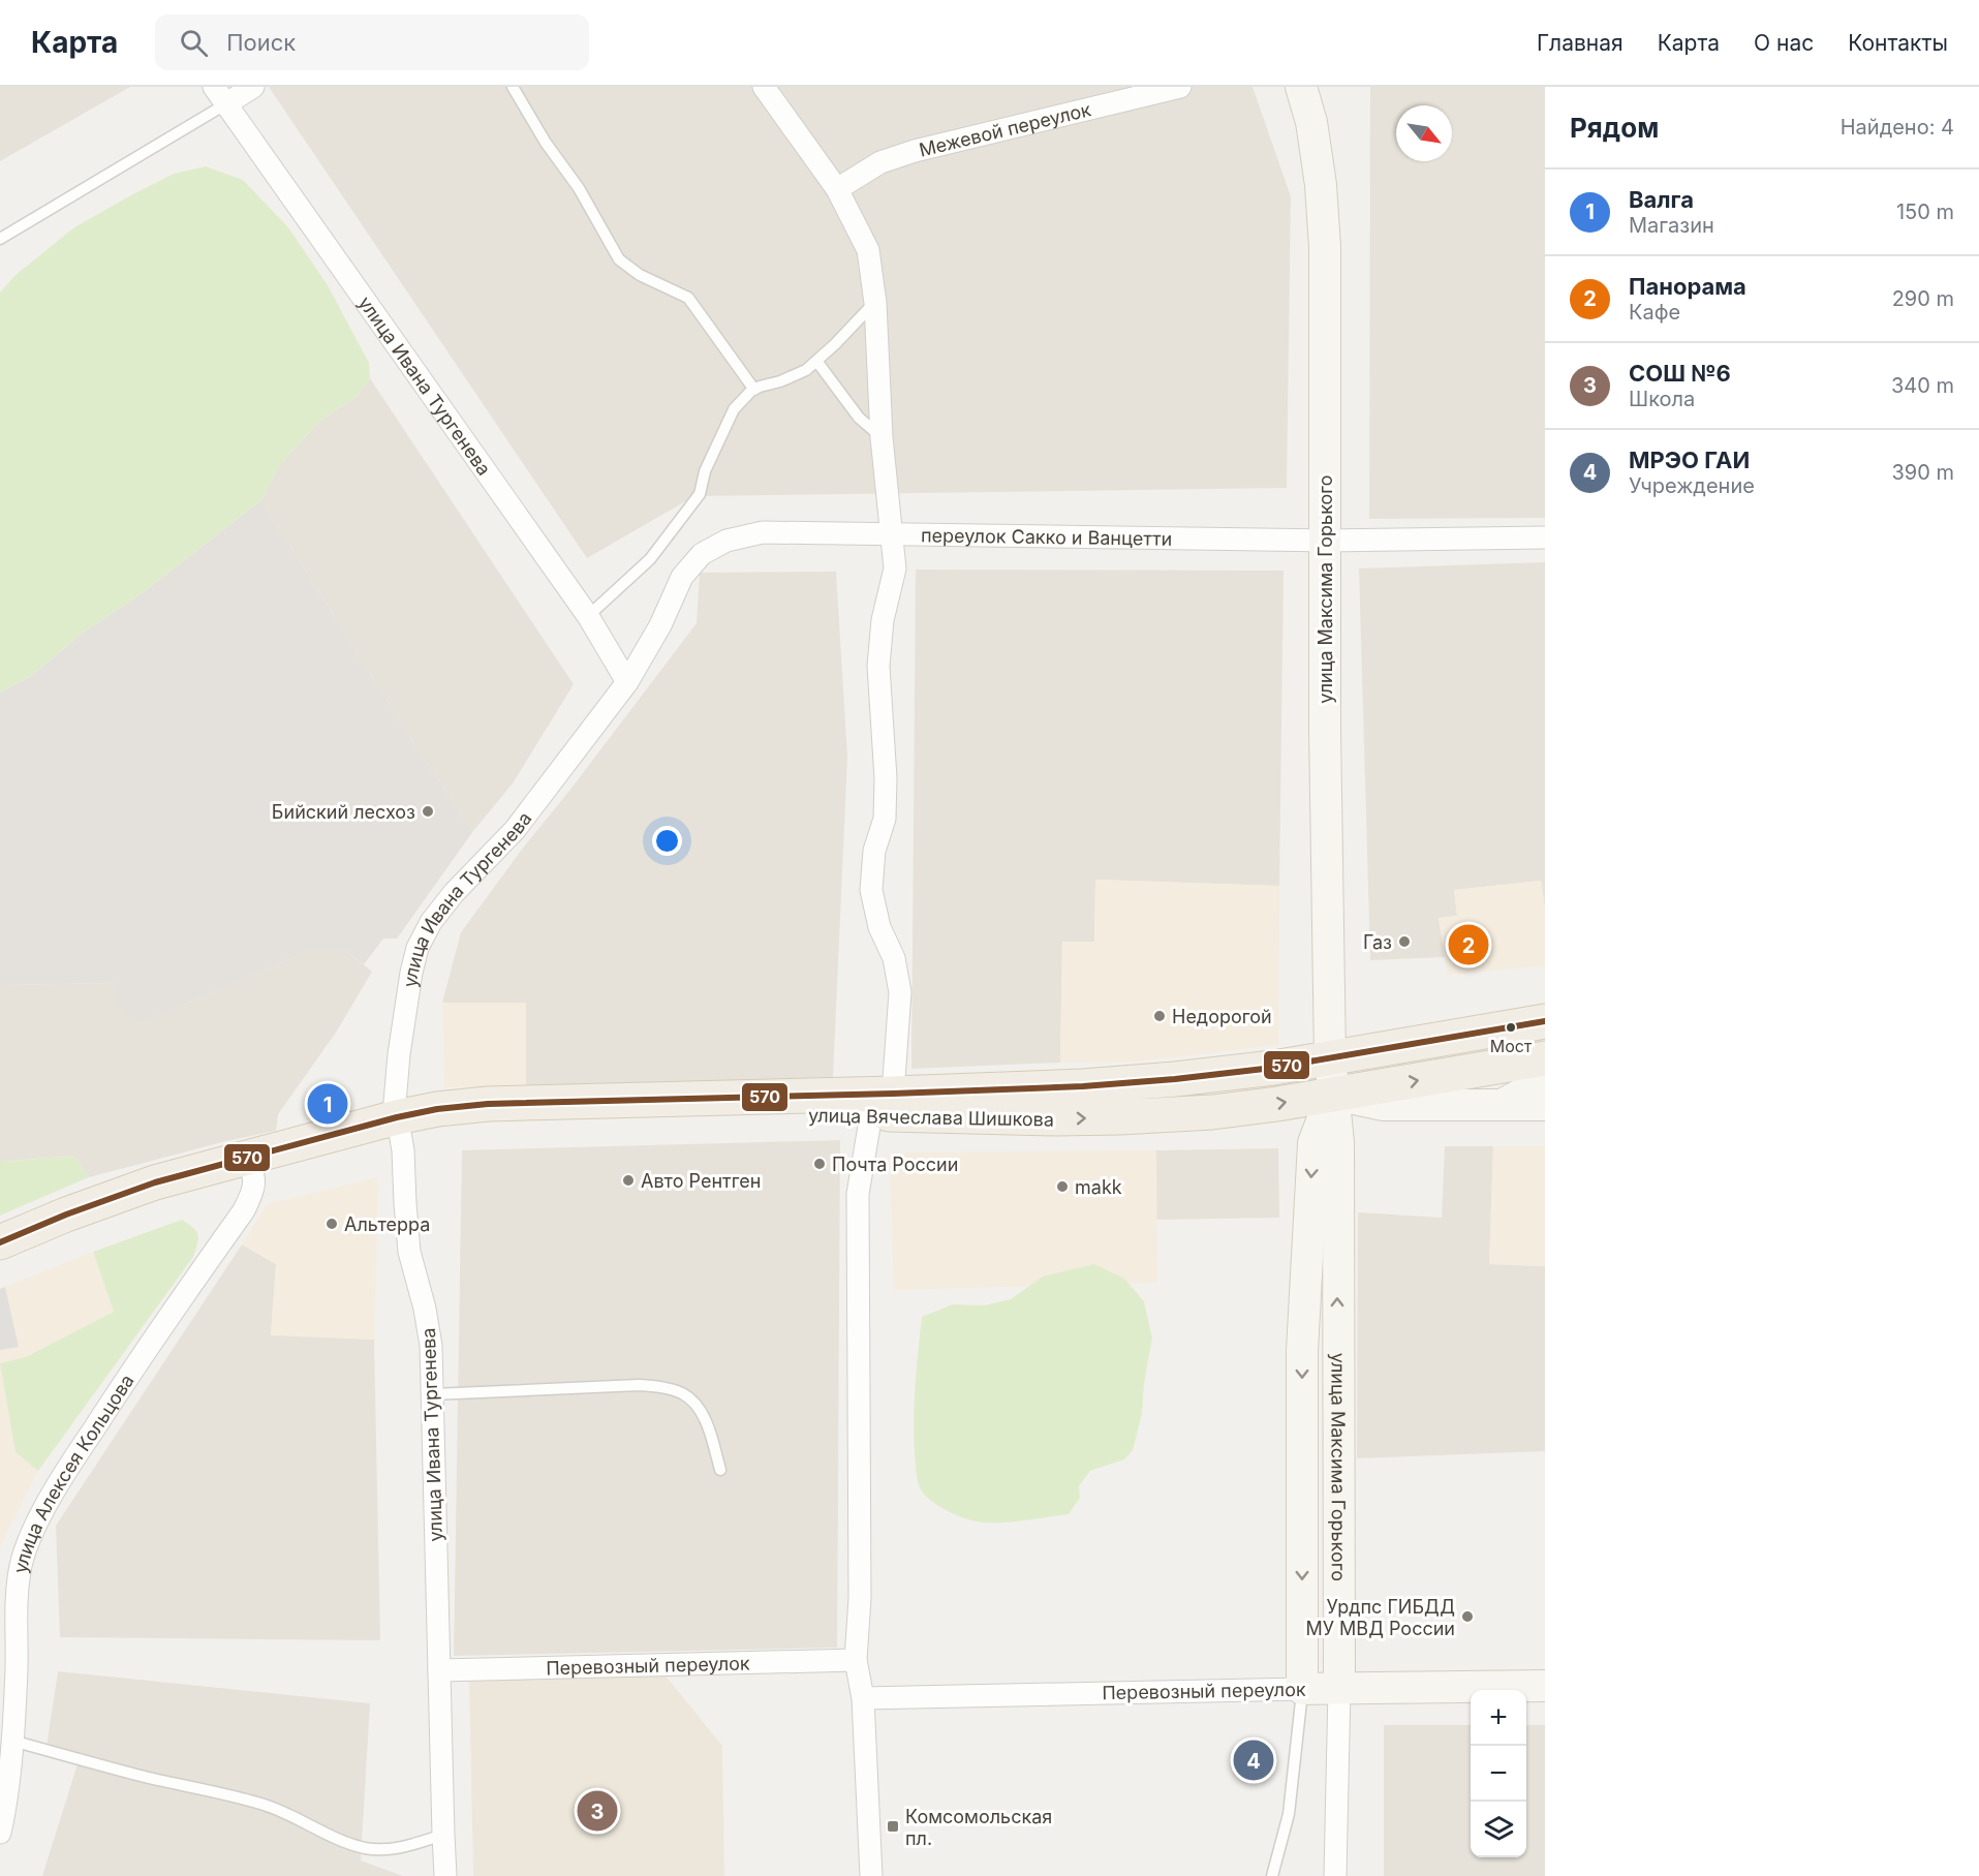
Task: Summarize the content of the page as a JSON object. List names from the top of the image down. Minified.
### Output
{"streets":{"main road":["улица Максима Горького","улица Вячеслава Шишкова","Перевозный переулок"],"street":["Межевой переулок","улица Ивана Тургенева","переулок Сакко и Ванцетти","улица Алексея Кольцова"]},"crossings":[["улица Ивана Тургенева","переулок Сакко и Ванцетти"],["улица Ивана Тургенева","улица Вячеслава Шишкова"],["улица Ивана Тургенева","Перевозный переулок"],["переулок Сакко и Ванцетти","улица Максима Горького"],["улица Максима Горького","улица Вячеслава Шишкова"],["улица Максима Горького","Перевозный переулок"],["улица Вячеслава Шишкова","улица Алексея Кольцова"]],"places":{"other":["Бийский лесхоз","Газ","Недорогой","Мост","Почта России","Авто Рентген","makk","Альтерра","Урдпс ГИБДД МУ МВД России"],"transit":["Комсомольская пл."]},"lines":["transit line 570"],"north":"bottom right","page":{"header":"Карта","search":"Поиск","nav":["Главная","Карта","О нас","Контакты"],"heading":["Рядом","Найдено: 4"],"list":[{"mark":"1","name":"Валга","note":"Магазин","value":"150 m"},{"mark":"2","name":"Панорама","note":"Кафе","value":"290 m"},{"mark":"3","name":"СОШ №6","note":"Школа","value":"340 m"},{"mark":"4","name":"МРЭО ГАИ","note":"Учреждение","value":"390 m"}],"pins":["2","1","4","3"],"map_buttons":["+","−"]}}
